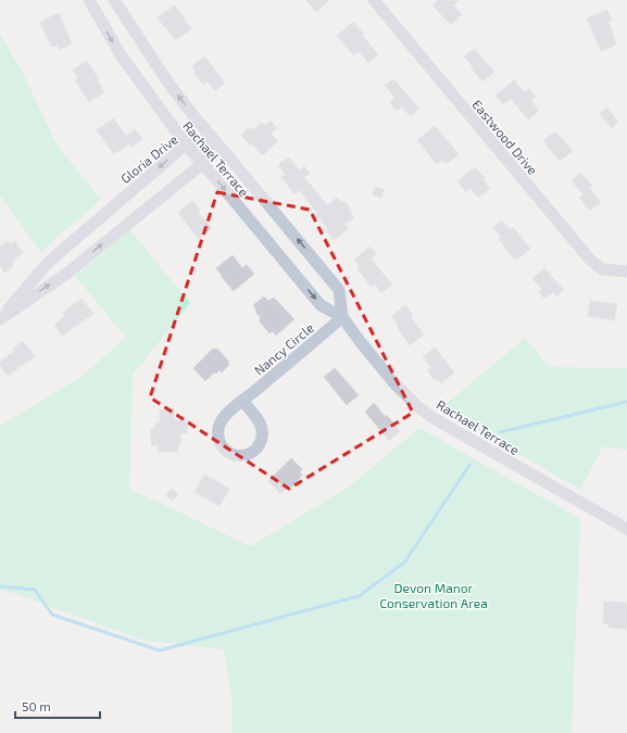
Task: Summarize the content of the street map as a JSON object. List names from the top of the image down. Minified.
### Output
{"streets":{"street":["Eastwood Drive","Gloria Drive","Rachael Terrace","Nancy Circle"]},"crossings":[["Gloria Drive","Rachael Terrace"],["Rachael Terrace","Nancy Circle"]],"parks":["Devon Manor Conservation Area"],"scale_bar":"50 m"}
